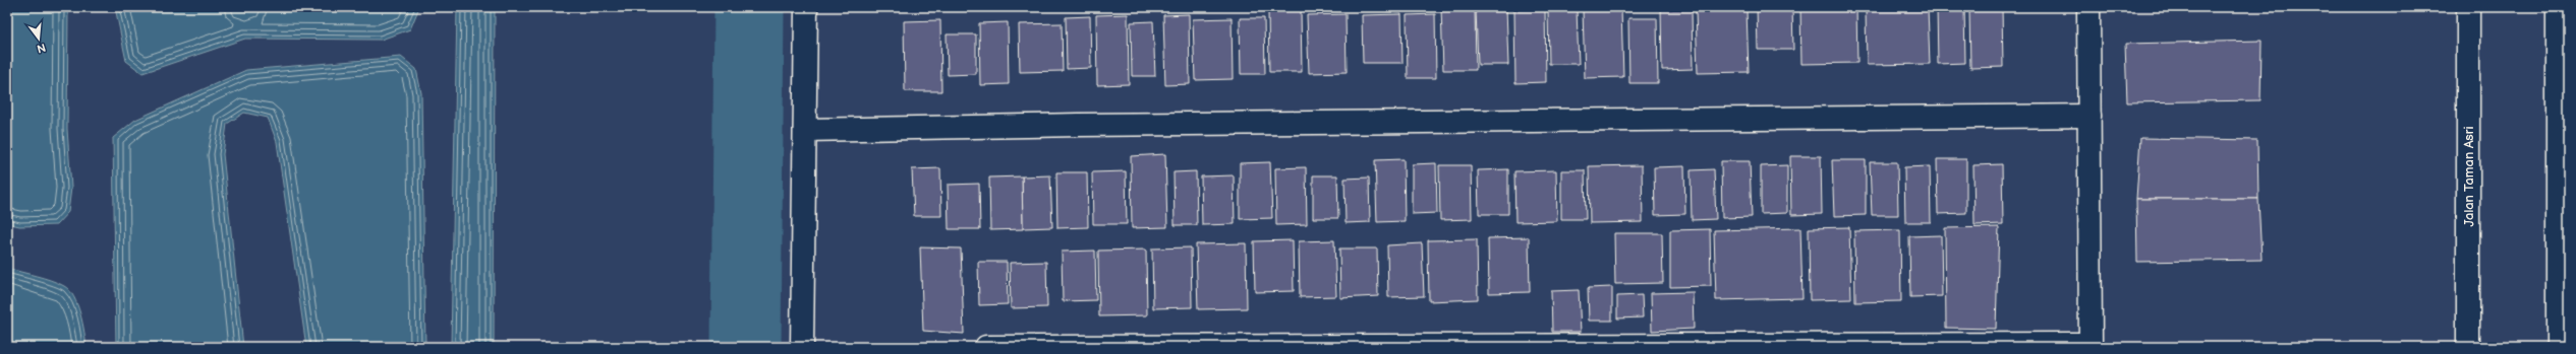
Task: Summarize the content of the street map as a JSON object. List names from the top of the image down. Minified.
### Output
{"streets":{"street":["Jalan Taman Asri"]},"north":"bottom"}
